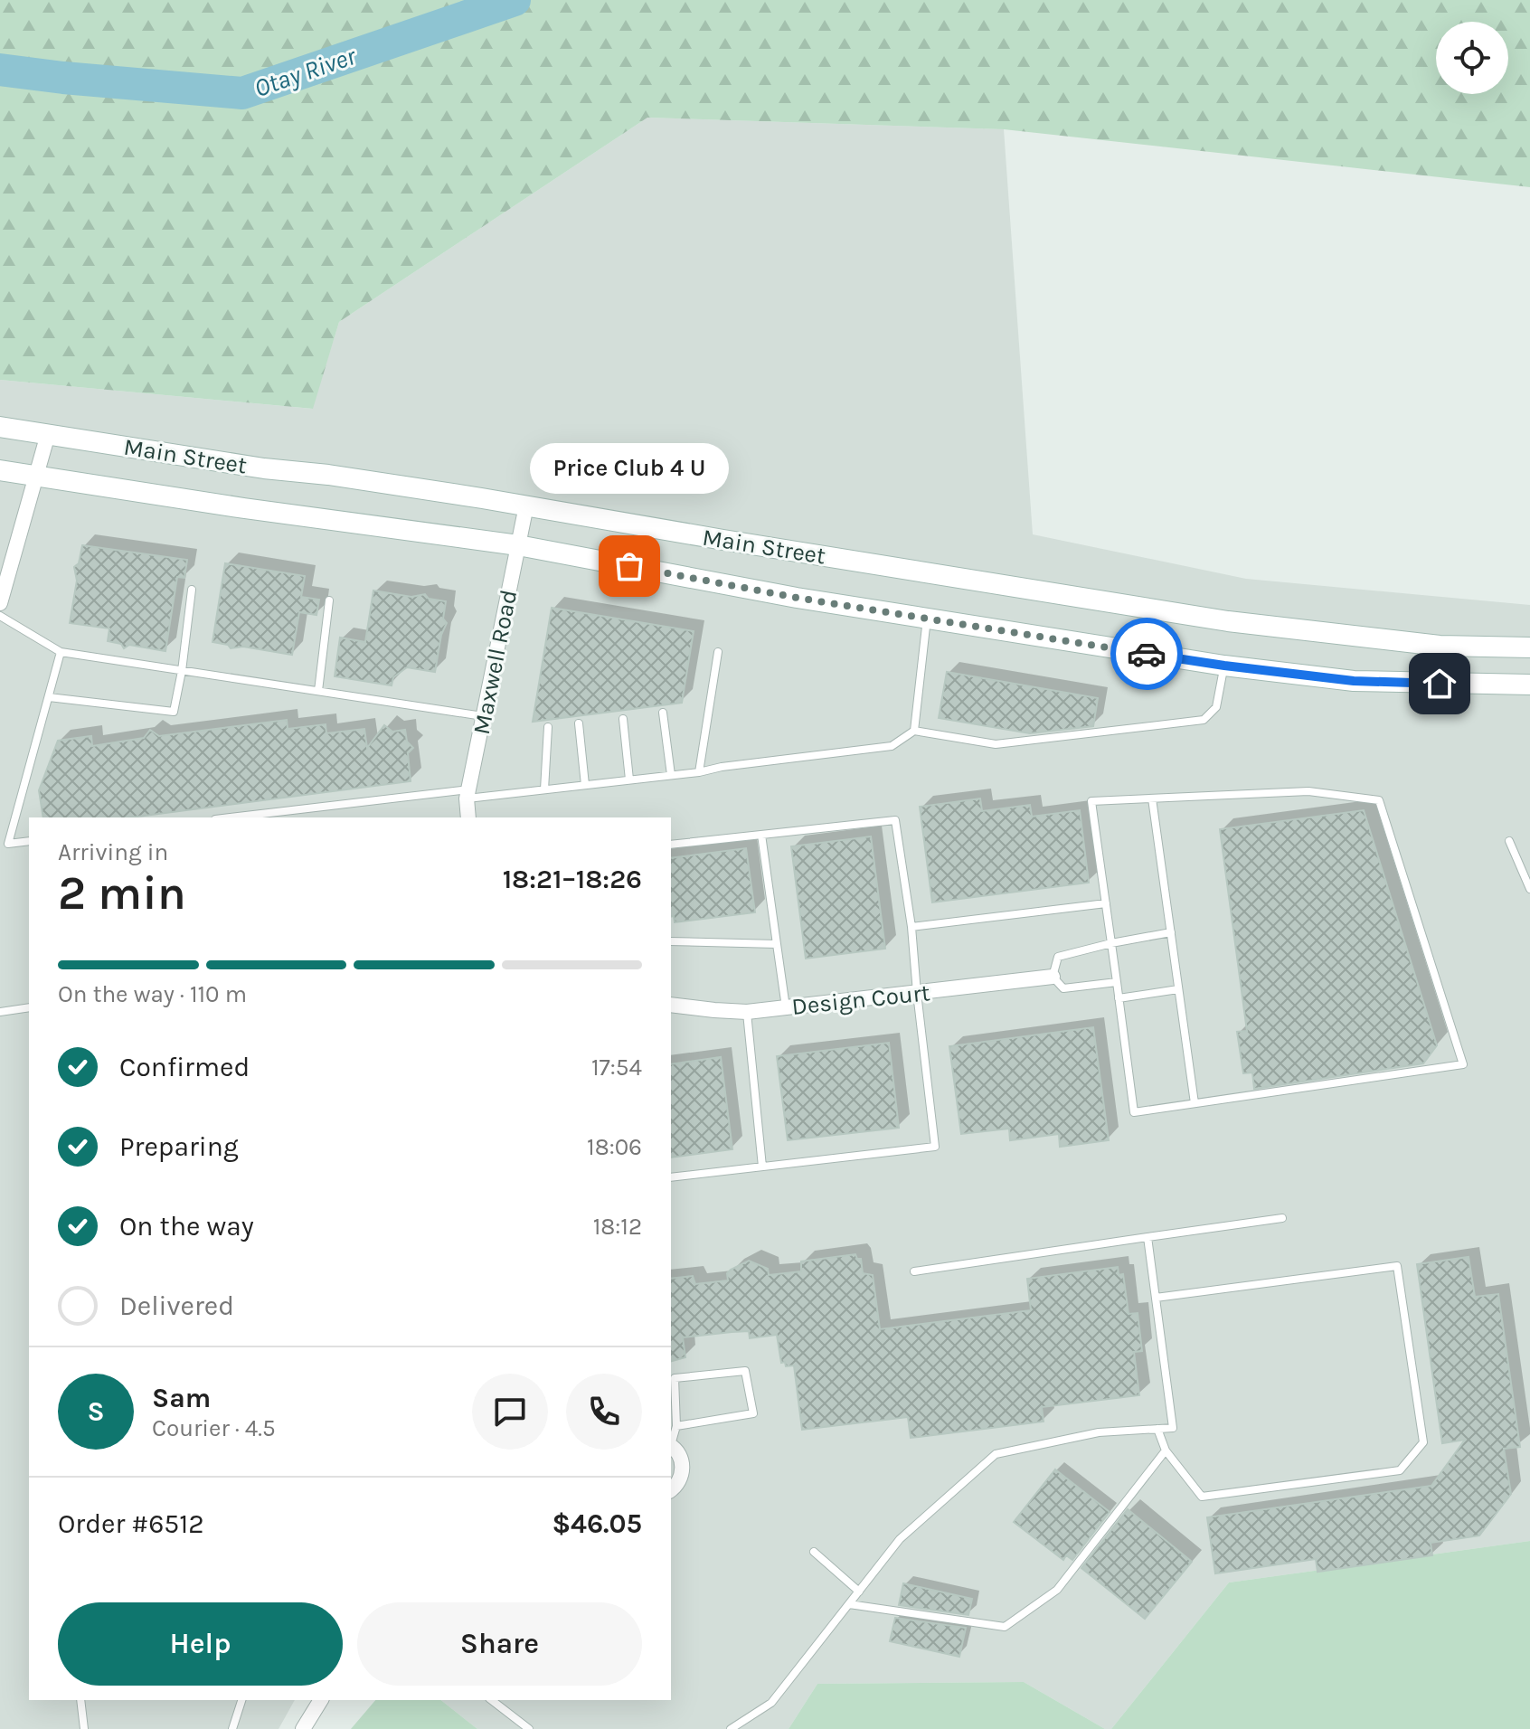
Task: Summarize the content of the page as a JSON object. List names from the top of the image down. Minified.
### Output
{"streets":{"main road":["Main Street"],"street":["Maxwell Road","Design Court"]},"crossings":[["Main Street","Maxwell Road"]],"water":["Otay River"],"places":["Price Club 4 U"],"page":{"bubble":"Price Club 4 U","heading":["2 min","Arriving in","18:21–18:26"],"panel":["Sam","Courier · 4.5","Order #6512","$46.05"],"bar":"On the way · 110 m","list":[["Confirmed","17:54"],["Preparing","18:06"],["On the way","18:12"],"Delivered"],"round":"S","buttons":["Help","Share"]}}
